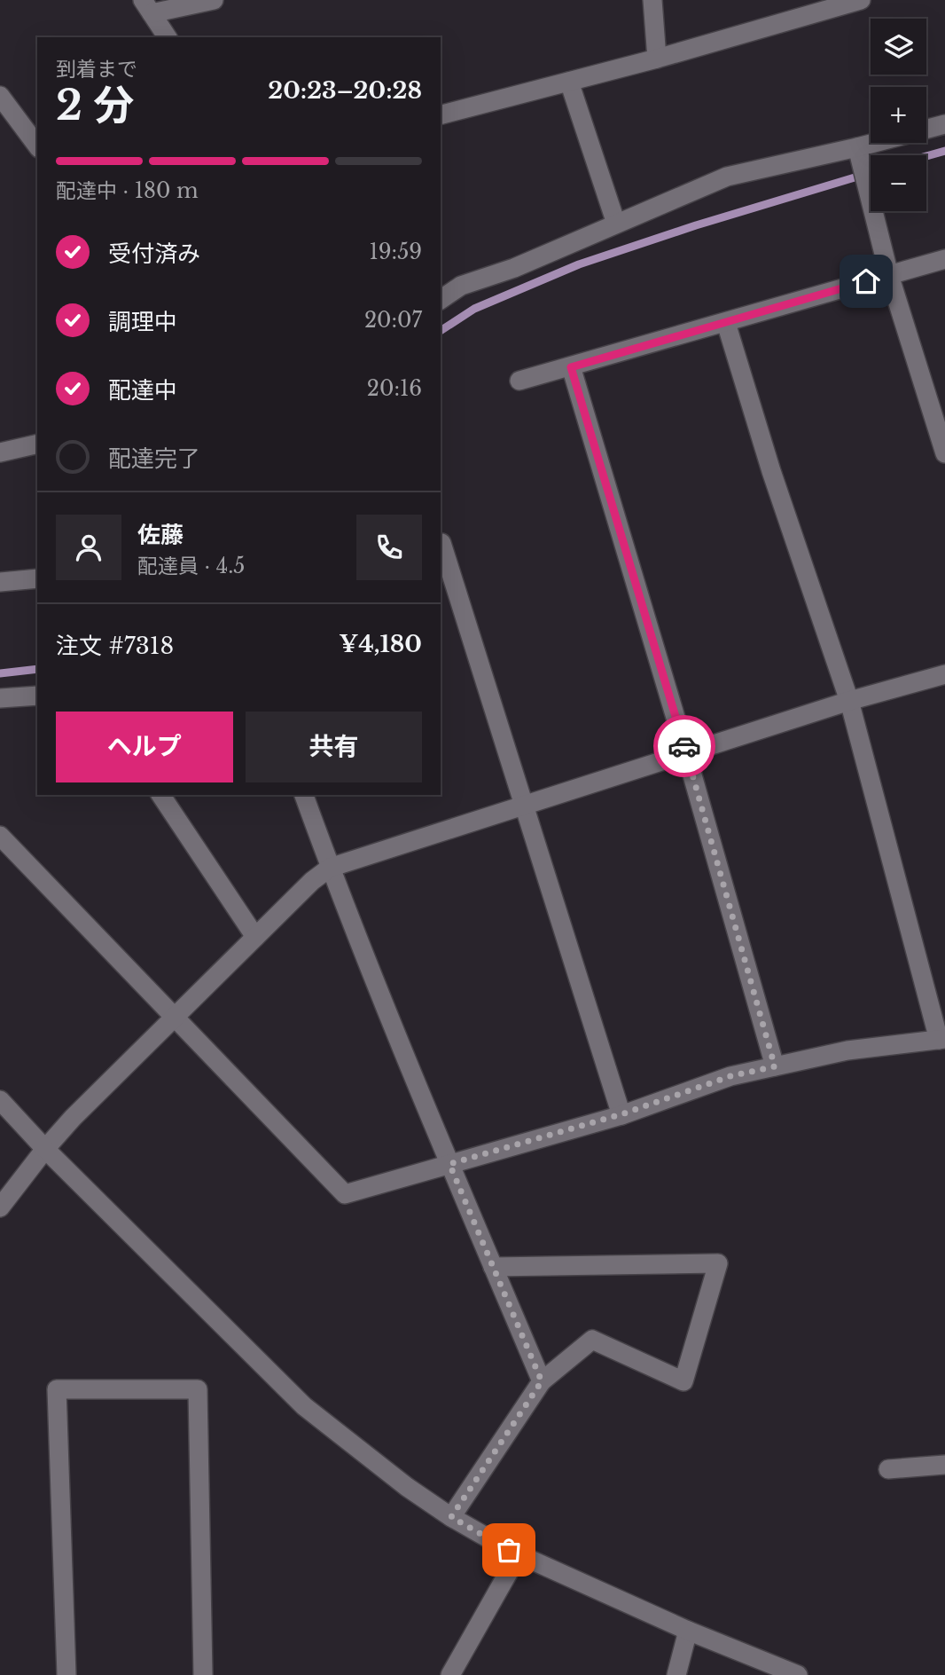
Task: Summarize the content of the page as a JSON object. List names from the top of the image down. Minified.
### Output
{"page":{"map_buttons":["+","−"],"heading":["2 分","到着まで","20:23–20:28"],"panel":["佐藤","配達員 · 4.5","注文 #7318","¥4,180"],"bar":"配達中 · 180 m","list":[["受付済み","19:59"],["調理中","20:07"],["配達中","20:16"],"配達完了"],"buttons":["ヘルプ","共有"]}}
